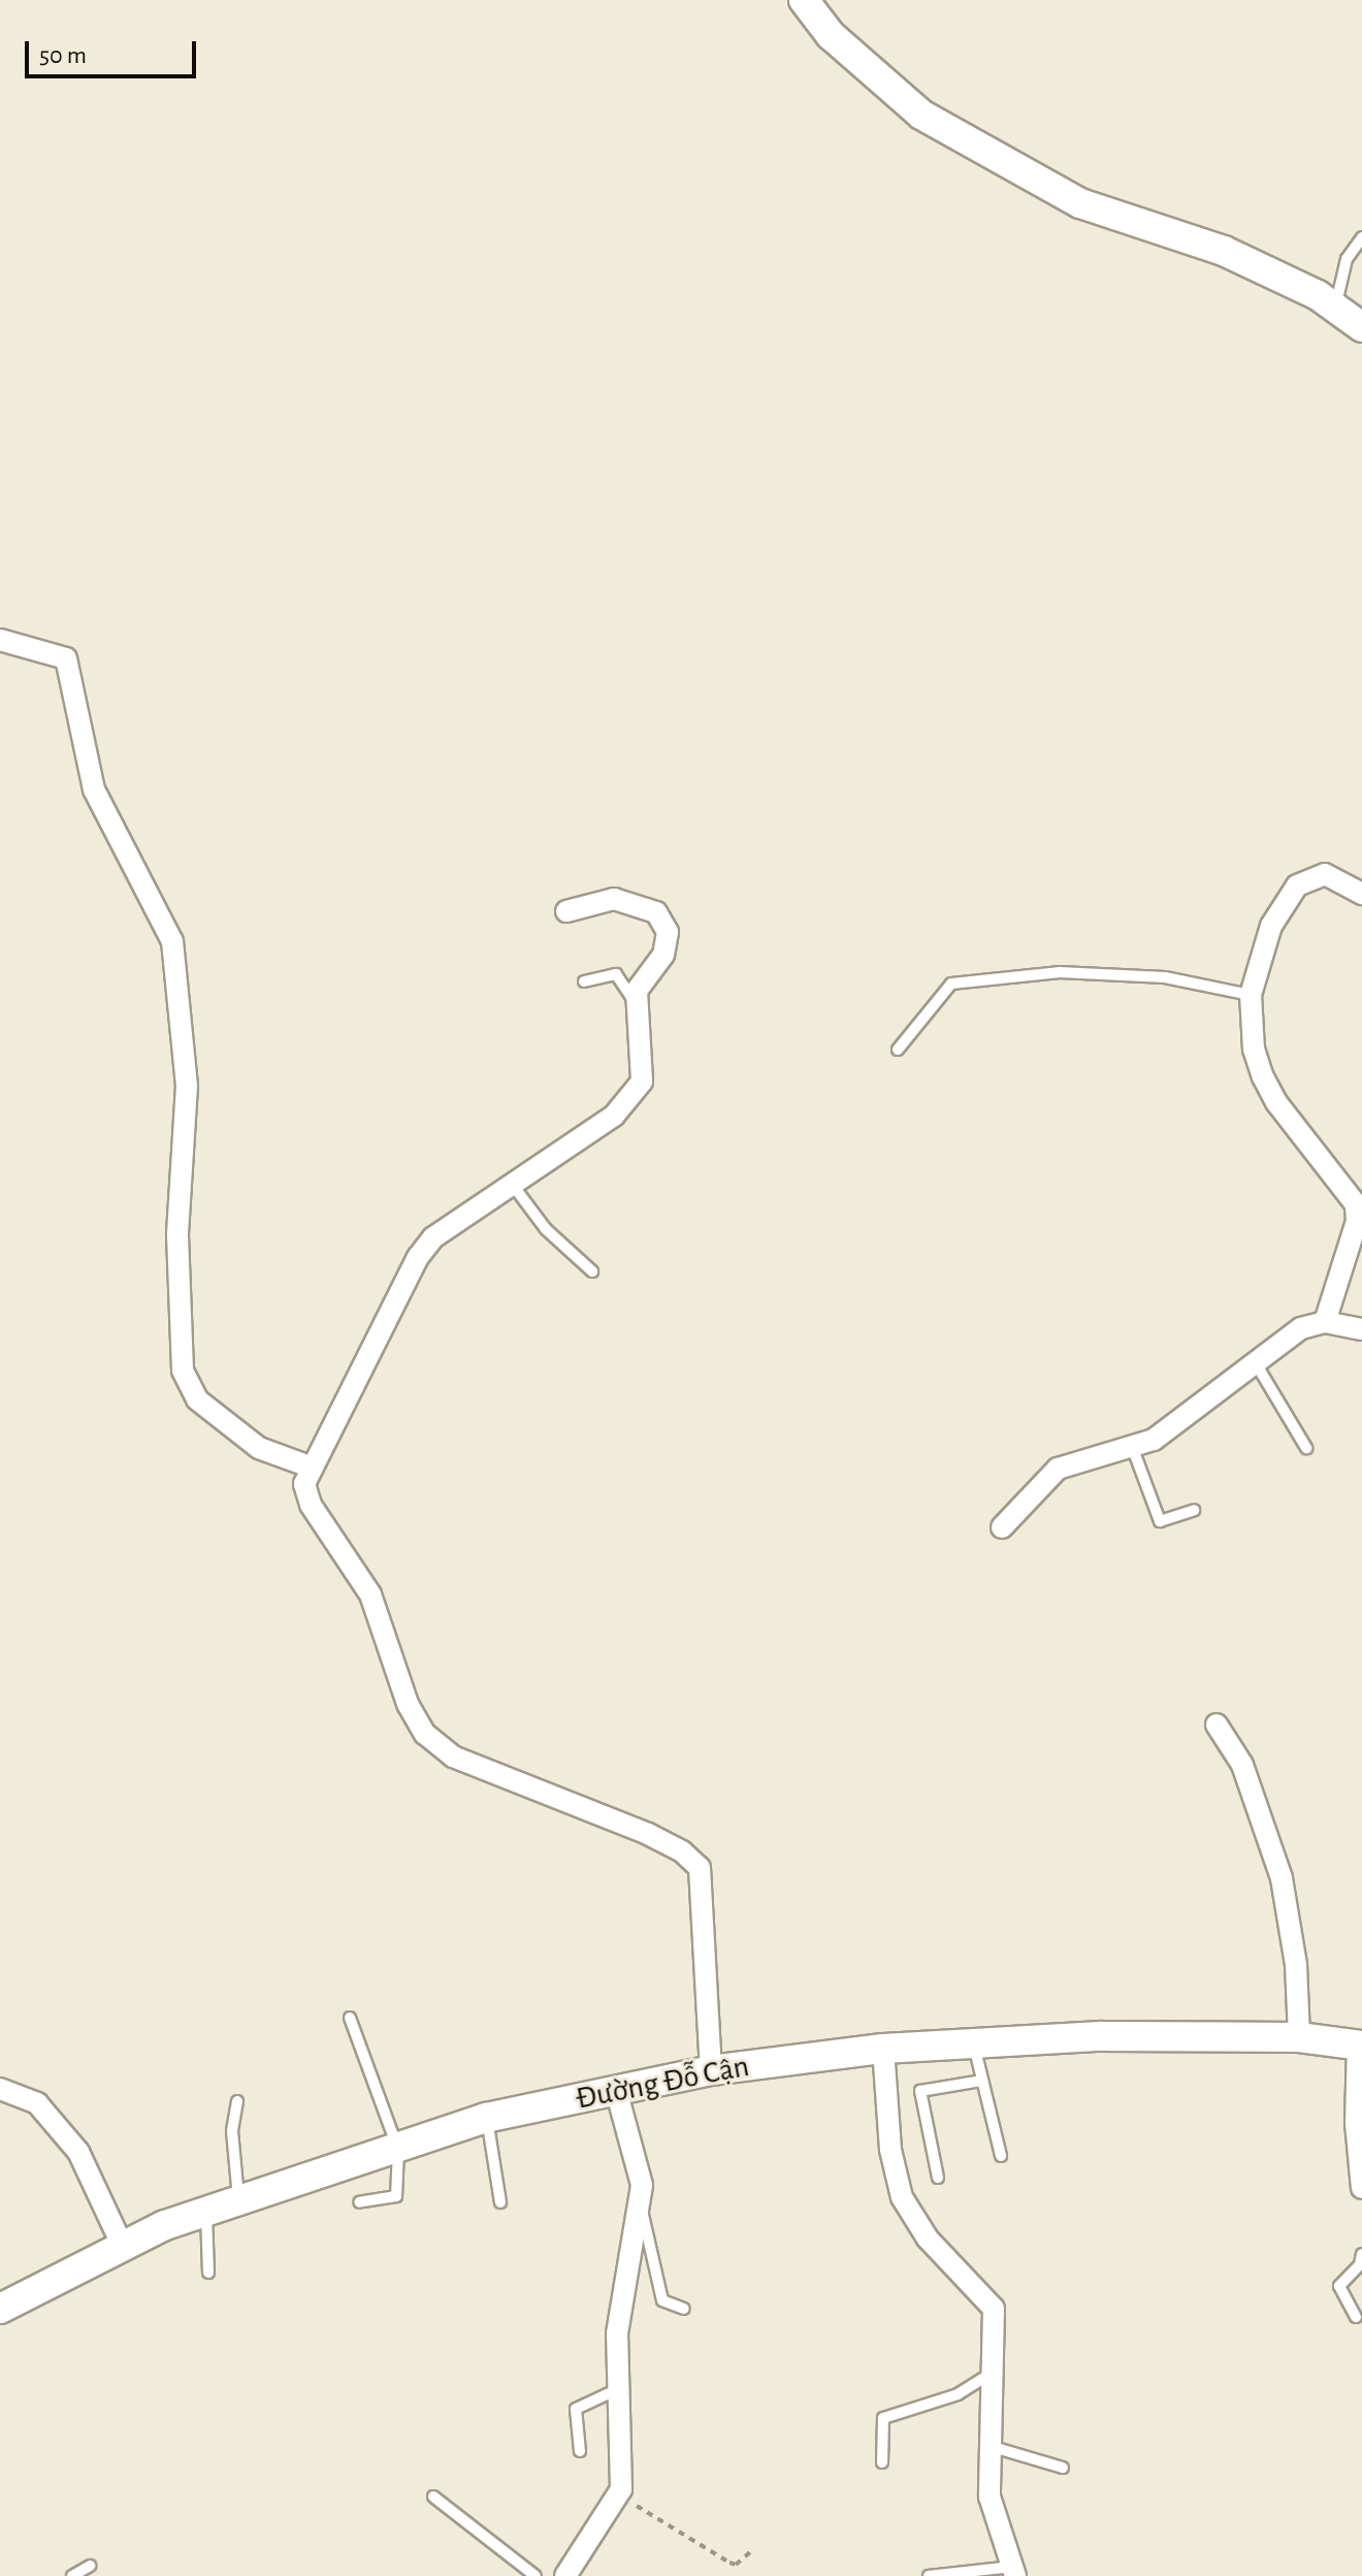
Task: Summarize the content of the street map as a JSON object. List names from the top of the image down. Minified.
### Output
{"streets":{"main road":["Đường Đỗ Cận"]},"scale_bar":"50 m"}
